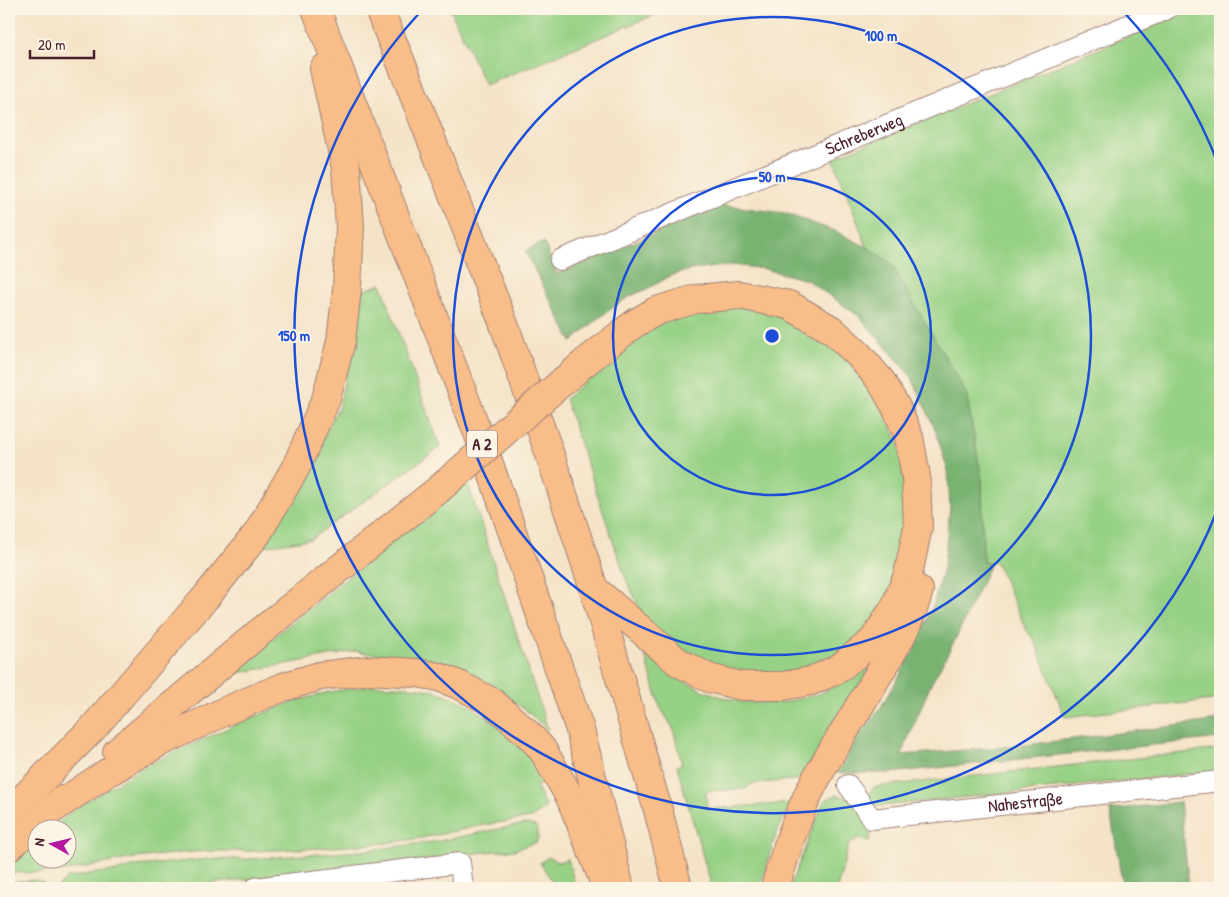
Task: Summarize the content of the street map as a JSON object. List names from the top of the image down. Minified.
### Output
{"streets":{"highway":["A 2"],"street":["Schreberweg","Nahestraße"]},"scale_bar":"20 m","north":"left","rings":["100 m","50 m","150 m"]}
